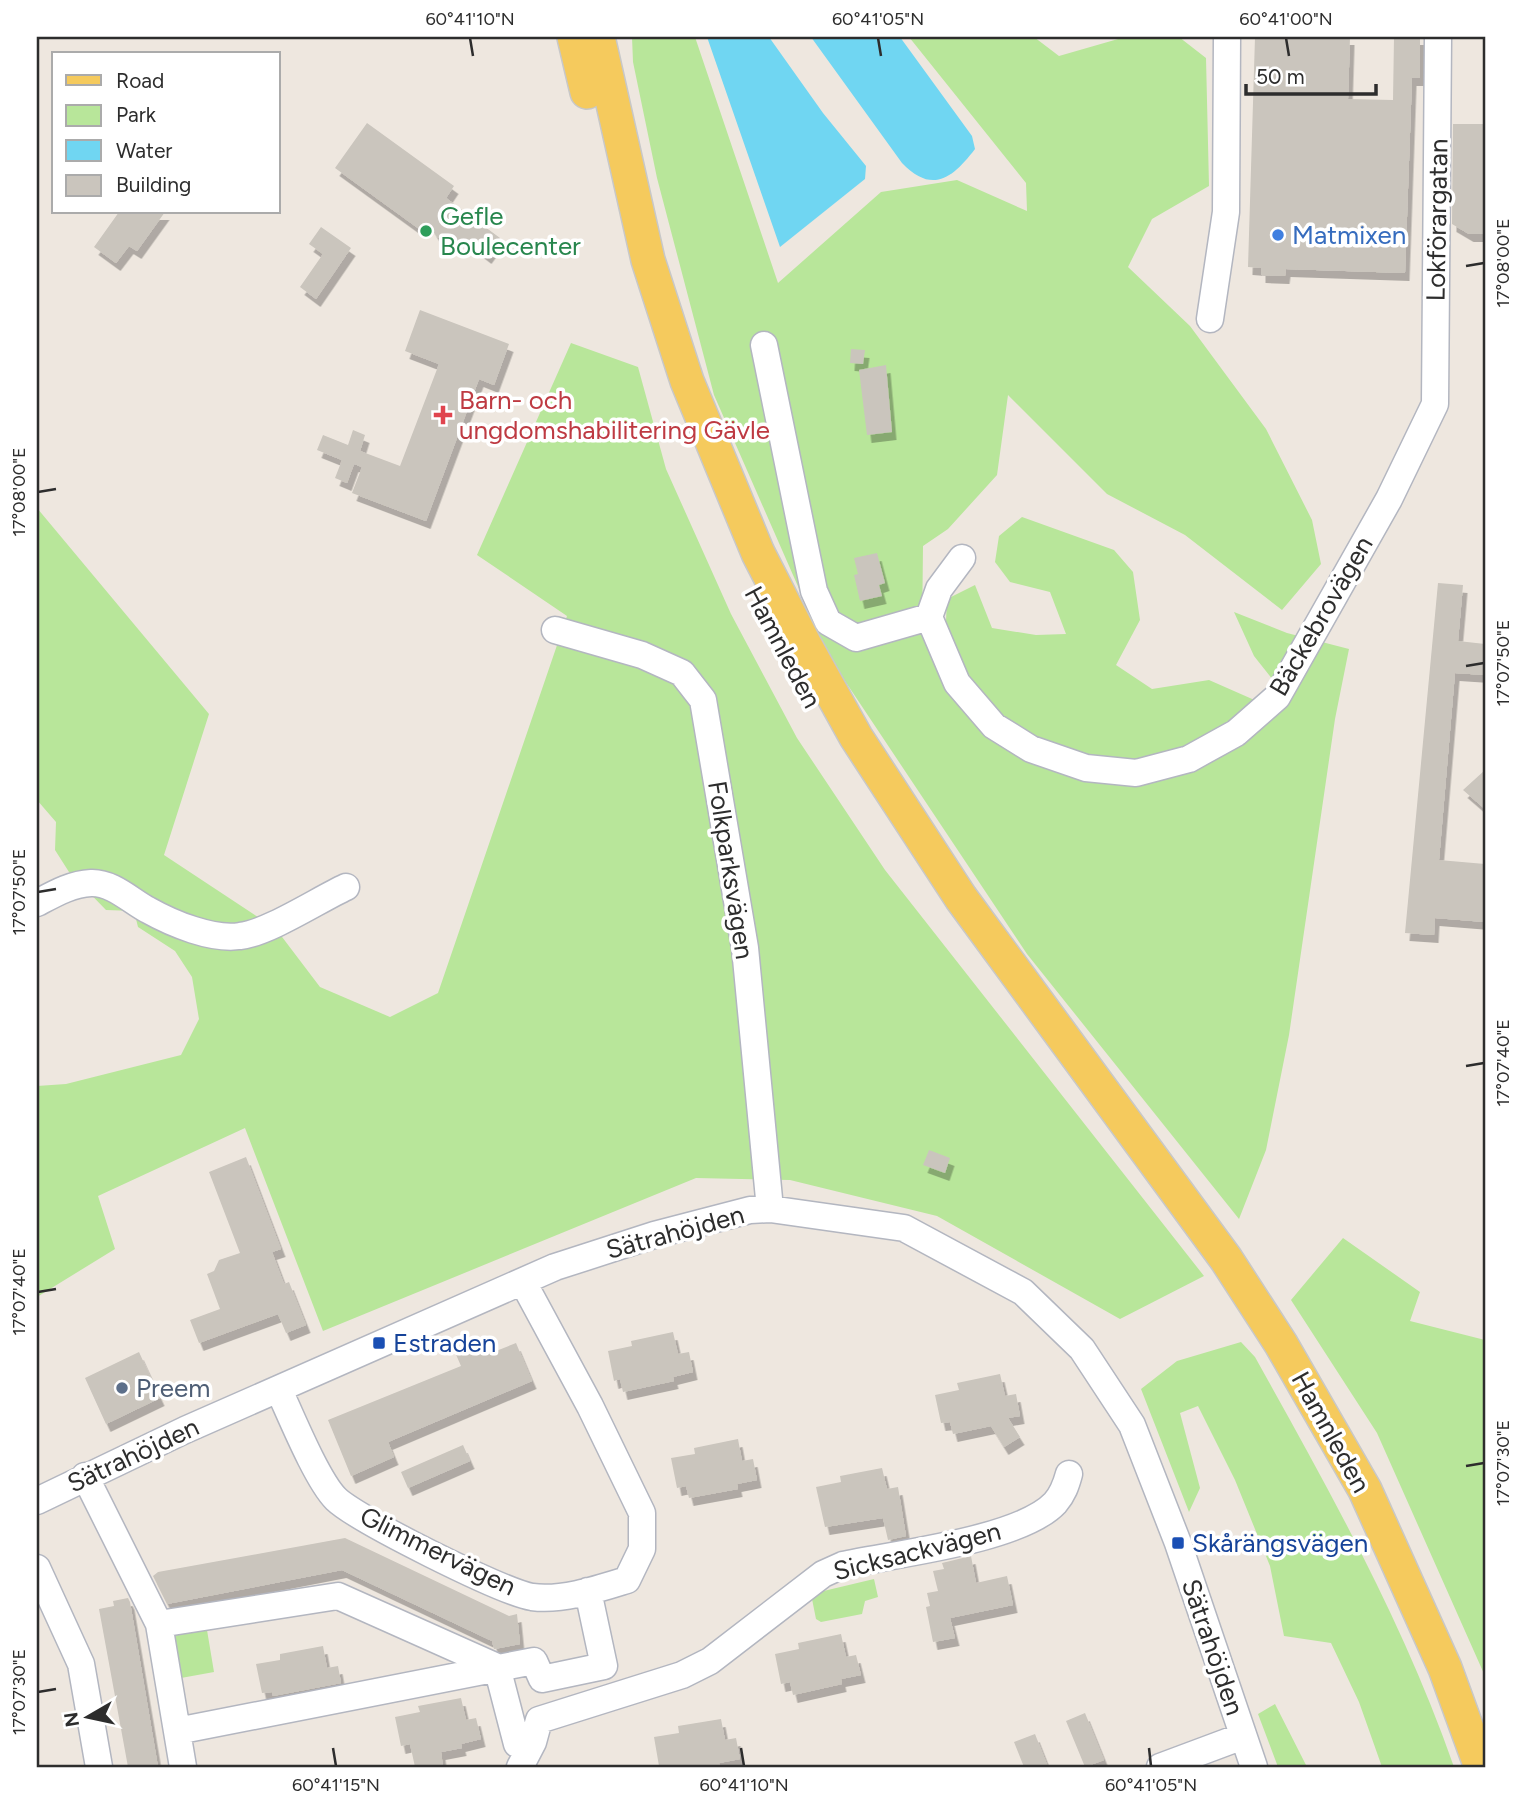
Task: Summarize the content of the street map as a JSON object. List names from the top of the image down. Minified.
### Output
{"streets":{"main road":["Hamnleden"],"street":["Lokförargatan","Bäckebrovägen","Folkparksvägen","Sätrahöjden","Glimmervägen","Sicksackvägen"]},"crossings":[["Lokförargatan","Bäckebrovägen"],["Folkparksvägen","Sätrahöjden"],["Sätrahöjden","Glimmervägen"]],"places":{"other":["Gefle Boulecenter","Matmixen","Preem"],"health":["Barn- och ungdomshabilitering Gävle"],"transit":["Estraden","Skårängsvägen"]},"legend":["Road","Park","Water","Building"],"scale_bar":"50 m","north":"left","coordinates":["60°41'10\"N","60°41'05\"N","60°41'00\"N","17°08'00\"E","17°07'50\"E","17°07'40\"E","17°07'30\"E","60°41'15\"N"]}
